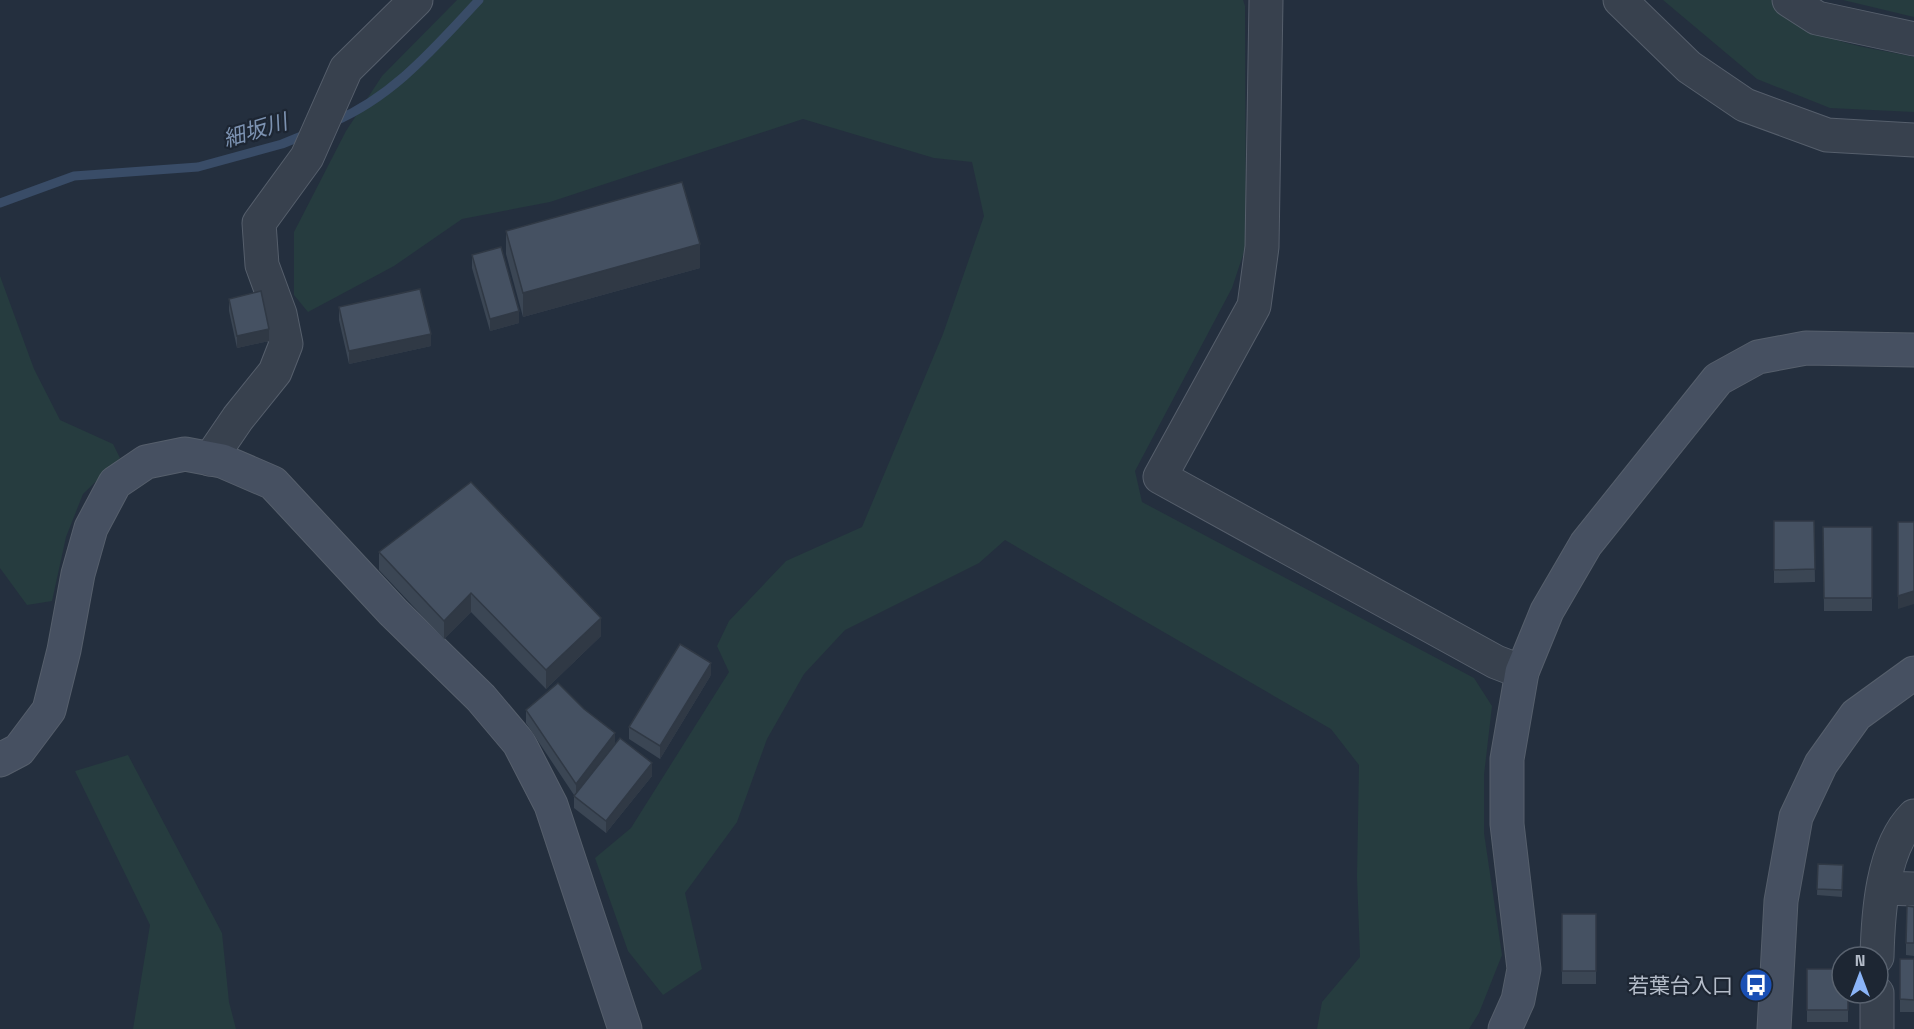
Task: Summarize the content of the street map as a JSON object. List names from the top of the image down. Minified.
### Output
{"water":["細坂川"],"places":{"bus stop":["若葉台入口"]},"north":"top"}
